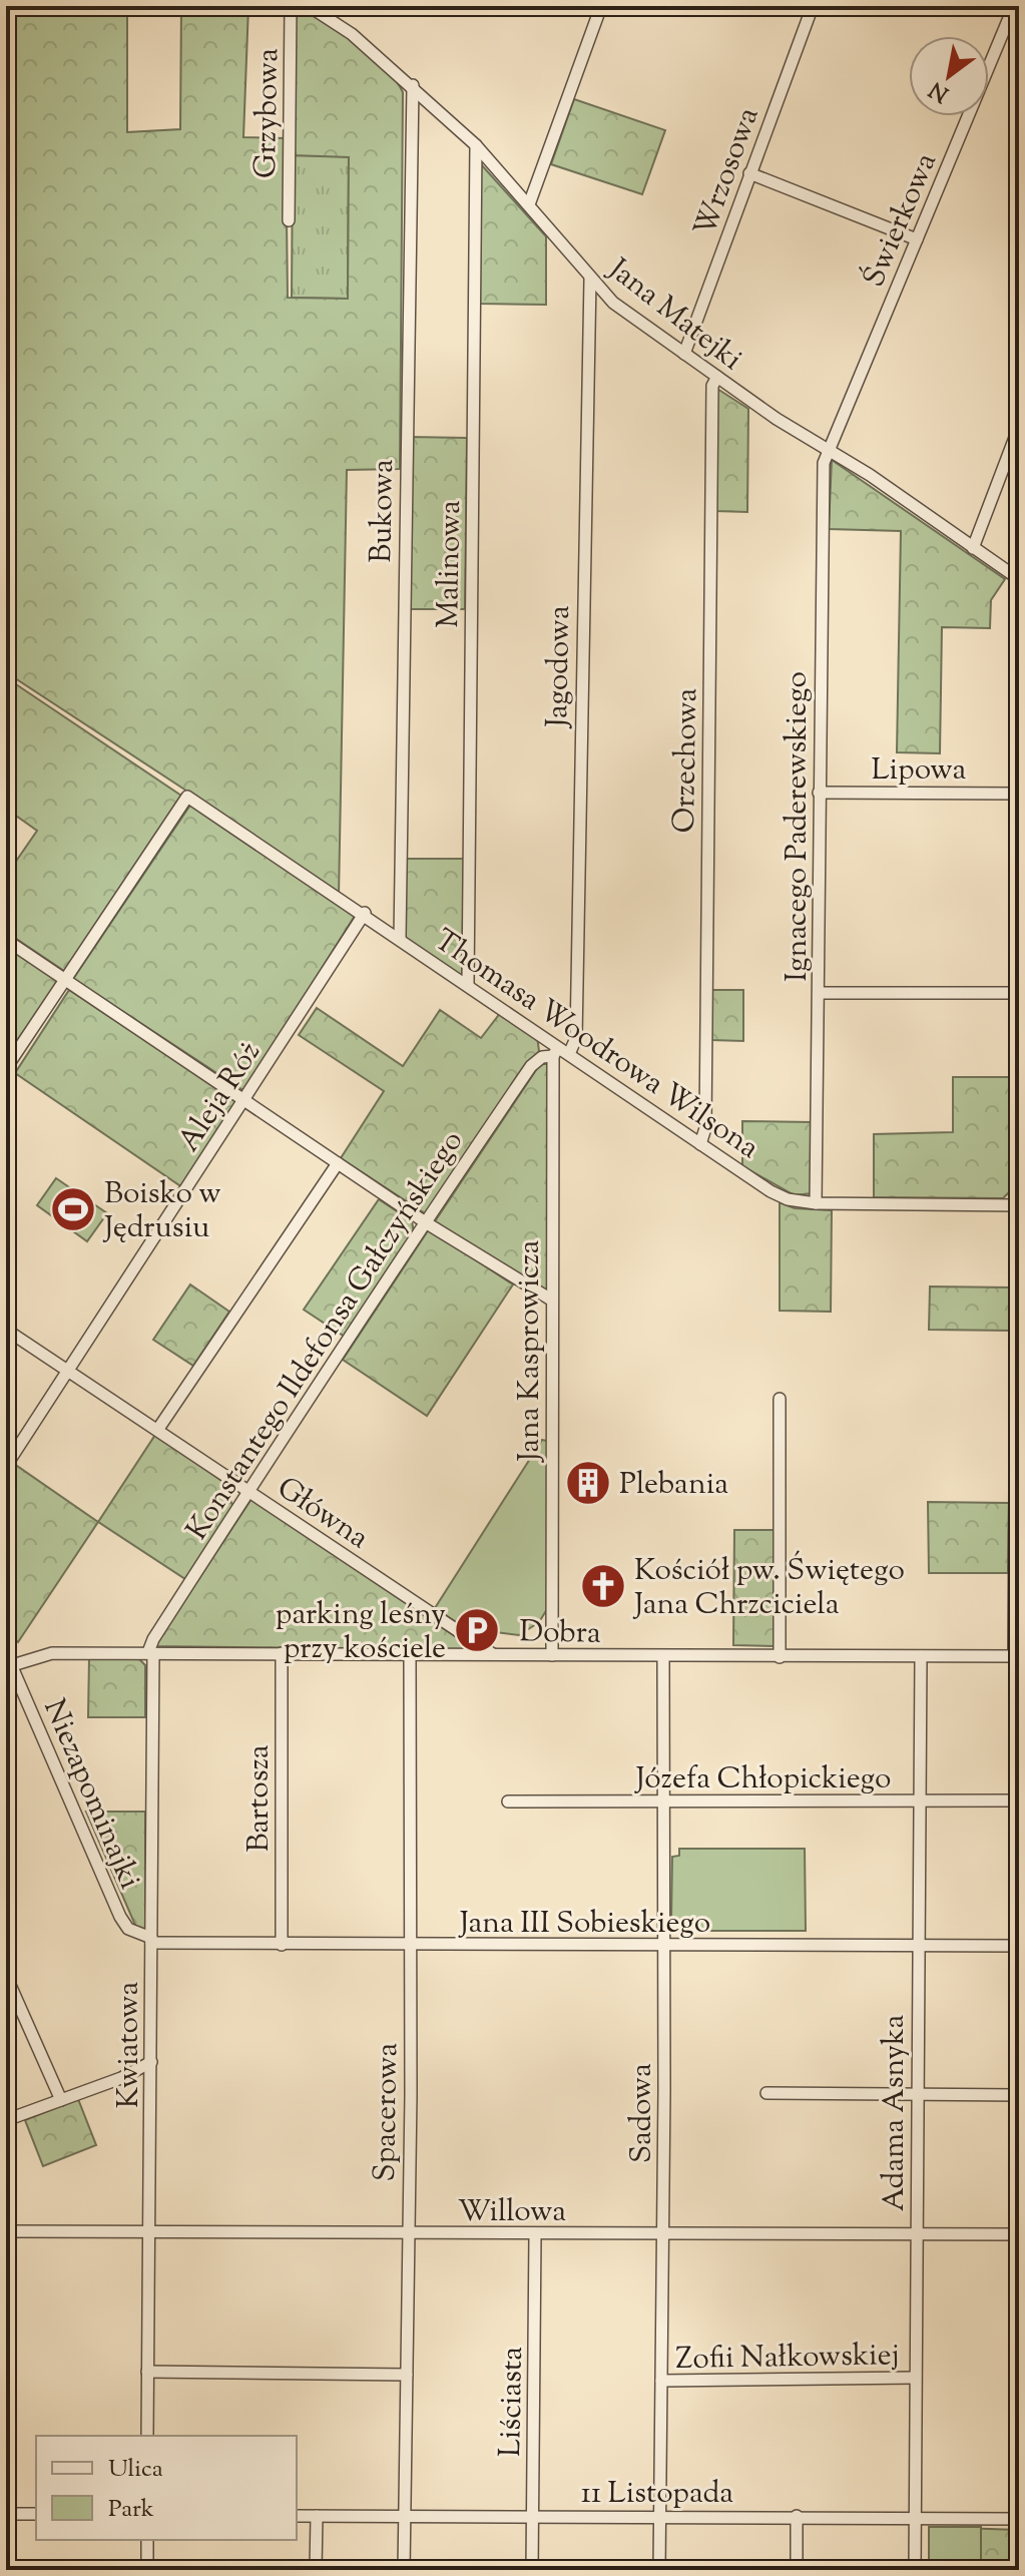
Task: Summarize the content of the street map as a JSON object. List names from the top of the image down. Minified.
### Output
{"streets":{"street":["Grzybowa","Wrzosowa","Świerkowa","Jana Matejki","Bukowa","Malinowa","Jagodowa","Orzechowa","Lipowa","Ignacego Paderewskiego","Thomasa Woodrowa Wilsona","Aleja Róż","Konstantego Ildefonsa Gałczyńskiego","Jana Kasprowicza","Główna","Dobra","Józefa Chłopickiego","Niezapominajki","Bartosza","Jana III Sobieskiego","Kwiatowa","Spacerowa","Sadowa","Adama Asnyka","Willowa","Zofii Nałkowskiej","Liściasta","11 Listopada"]},"crossings":[["Wrzosowa","Jana Matejki"],["Świerkowa","Jana Matejki"],["Świerkowa","Ignacego Paderewskiego"],["Jana Matejki","Bukowa"],["Jana Matejki","Malinowa"],["Jana Matejki","Jagodowa"],["Jana Matejki","Orzechowa"],["Jana Matejki","Ignacego Paderewskiego"],["Bukowa","Thomasa Woodrowa Wilsona"],["Malinowa","Thomasa Woodrowa Wilsona"],["Jagodowa","Thomasa Woodrowa Wilsona"],["Orzechowa","Thomasa Woodrowa Wilsona"],["Lipowa","Ignacego Paderewskiego"],["Ignacego Paderewskiego","Thomasa Woodrowa Wilsona"],["Thomasa Woodrowa Wilsona","Aleja Róż"],["Thomasa Woodrowa Wilsona","Konstantego Ildefonsa Gałczyńskiego"],["Thomasa Woodrowa Wilsona","Jana Kasprowicza"],["Aleja Róż","Główna"],["Konstantego Ildefonsa Gałczyńskiego","Jana Kasprowicza"],["Konstantego Ildefonsa Gałczyńskiego","Główna"],["Konstantego Ildefonsa Gałczyńskiego","Dobra"],["Konstantego Ildefonsa Gałczyńskiego","Kwiatowa"],["Jana Kasprowicza","Dobra"],["Główna","Dobra"],["Dobra","Niezapominajki"],["Dobra","Bartosza"],["Dobra","Kwiatowa"],["Dobra","Spacerowa"],["Dobra","Sadowa"],["Dobra","Adama Asnyka"],["Józefa Chłopickiego","Sadowa"],["Józefa Chłopickiego","Adama Asnyka"],["Niezapominajki","Jana III Sobieskiego"],["Niezapominajki","Kwiatowa"],["Bartosza","Jana III Sobieskiego"],["Jana III Sobieskiego","Kwiatowa"],["Jana III Sobieskiego","Spacerowa"],["Jana III Sobieskiego","Sadowa"],["Jana III Sobieskiego","Adama Asnyka"],["Kwiatowa","Willowa"],["Spacerowa","Willowa"],["Spacerowa","11 Listopada"],["Sadowa","Willowa"],["Sadowa","Zofii Nałkowskiej"],["Sadowa","11 Listopada"],["Adama Asnyka","Willowa"],["Adama Asnyka","Zofii Nałkowskiej"],["Adama Asnyka","11 Listopada"],["Willowa","Liściasta"],["Liściasta","11 Listopada"]],"places":{"sports":["Boisko w Jędrusiu"],"building":["Plebania"],"church":["Kościół pw. Świętego Jana Chrzciciela"],"parking":["parking leśny przy kościele"]},"legend":["Ulica","Park"],"north":"bottom left"}
